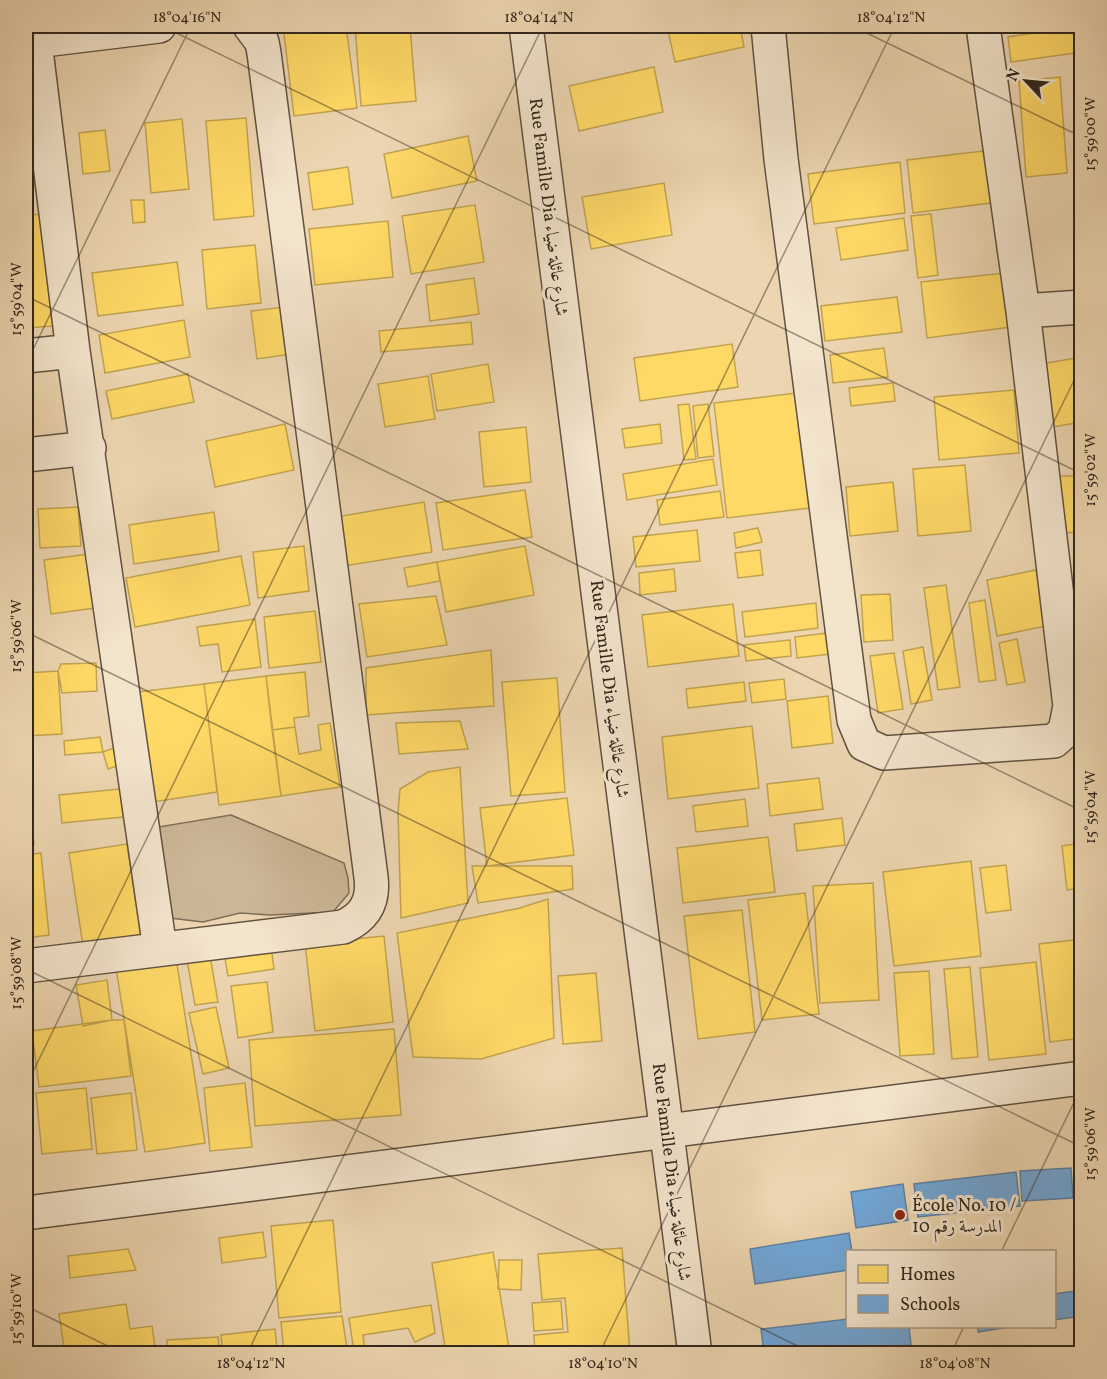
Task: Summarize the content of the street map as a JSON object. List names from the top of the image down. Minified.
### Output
{"streets":{"street":["Rue Famille Dia شارع عائلة ضياء"]},"places":["École No. 10 / المدرسة رقم 10"],"legend":["Homes","Schools"],"north":"top left","coordinates":["18°04'16\"N","18°04'14\"N","18°04'12\"N","15°59'00\"W","15°59'04\"W","15°59'02\"W","15°59'06\"W","15°59'08\"W","15°59'10\"W","18°04'10\"N","18°04'08\"N"]}
